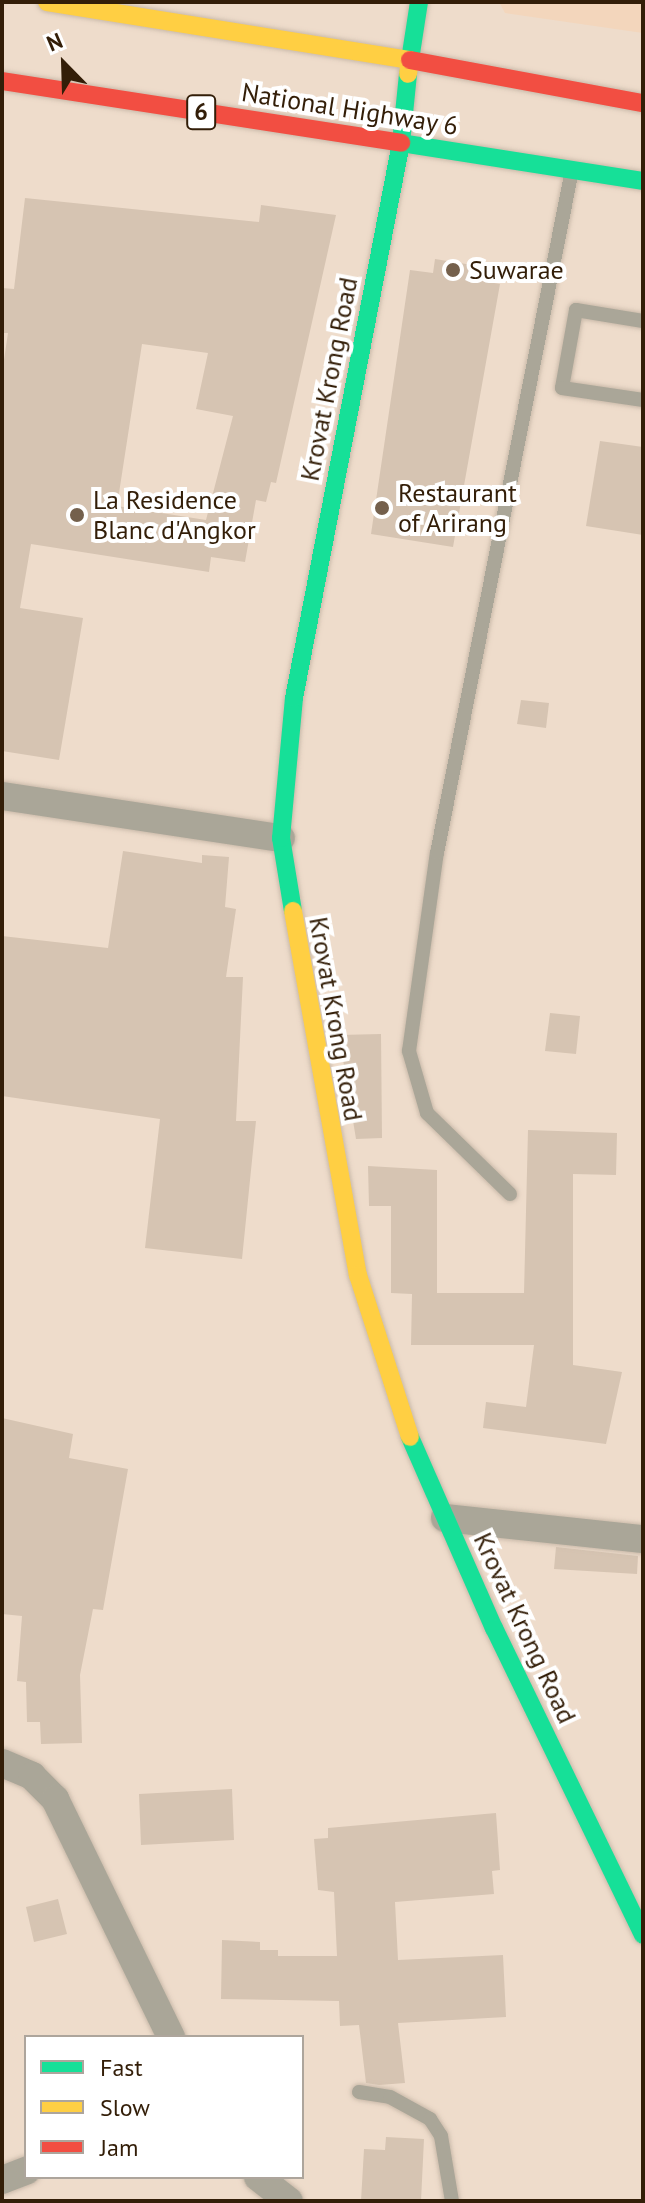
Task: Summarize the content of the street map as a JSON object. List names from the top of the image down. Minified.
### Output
{"streets":{"main road":["National Highway 6","6","Krovat Krong Road"]},"crossings":[["National Highway 6","Krovat Krong Road"]],"places":["Suwarae","Restaurant of Arirang","La Residence Blanc d'Angkor"],"legend":["Fast","Slow","Jam"],"north":"top left"}
